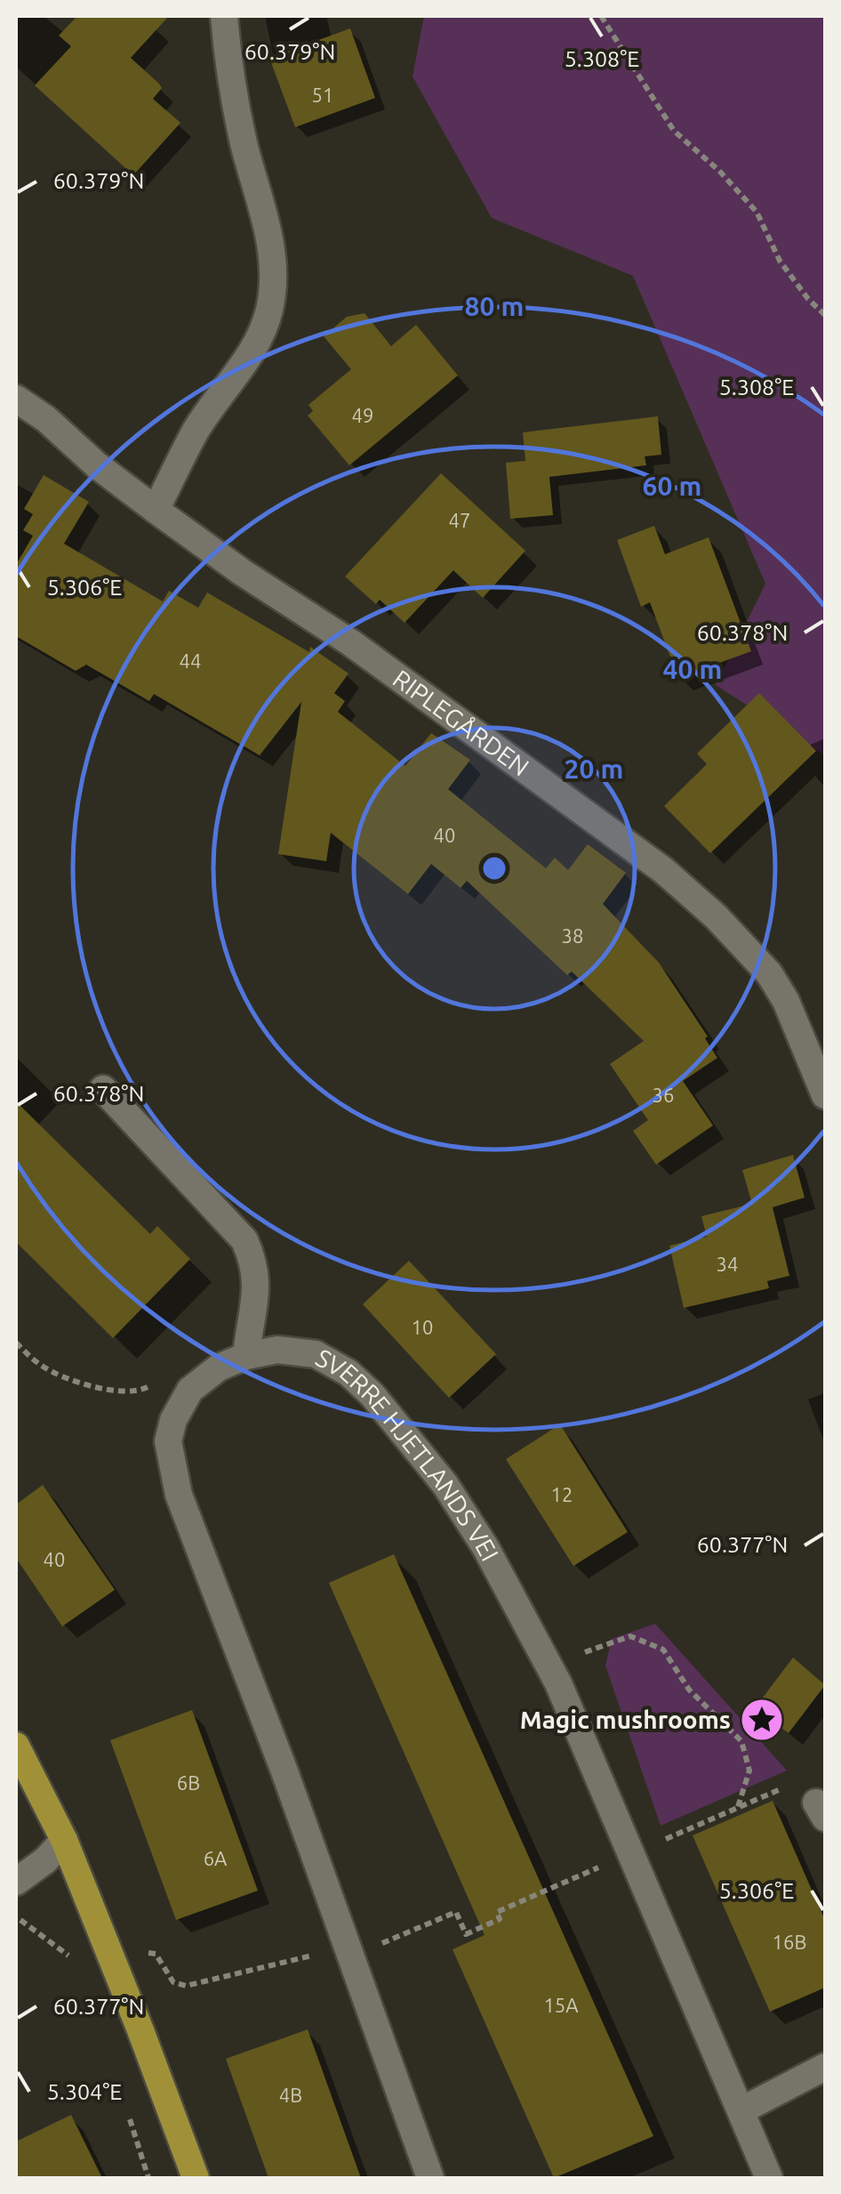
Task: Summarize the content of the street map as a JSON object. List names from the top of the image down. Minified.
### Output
{"streets":{"street":["RIPLEGÅRDEN","SVERRE HJETLANDS VEI"]},"places":{"place":["Magic mushrooms"]},"house_numbers":["51","49","47","44","40","38","36","34","10","12","40","6B","6A","16B","15A","4B"],"coordinates":["60.379°N","5.308°E","5.306°E","60.378°N","60.377°N","5.304°E"],"rings":["80 m","60 m","40 m","20 m"]}
